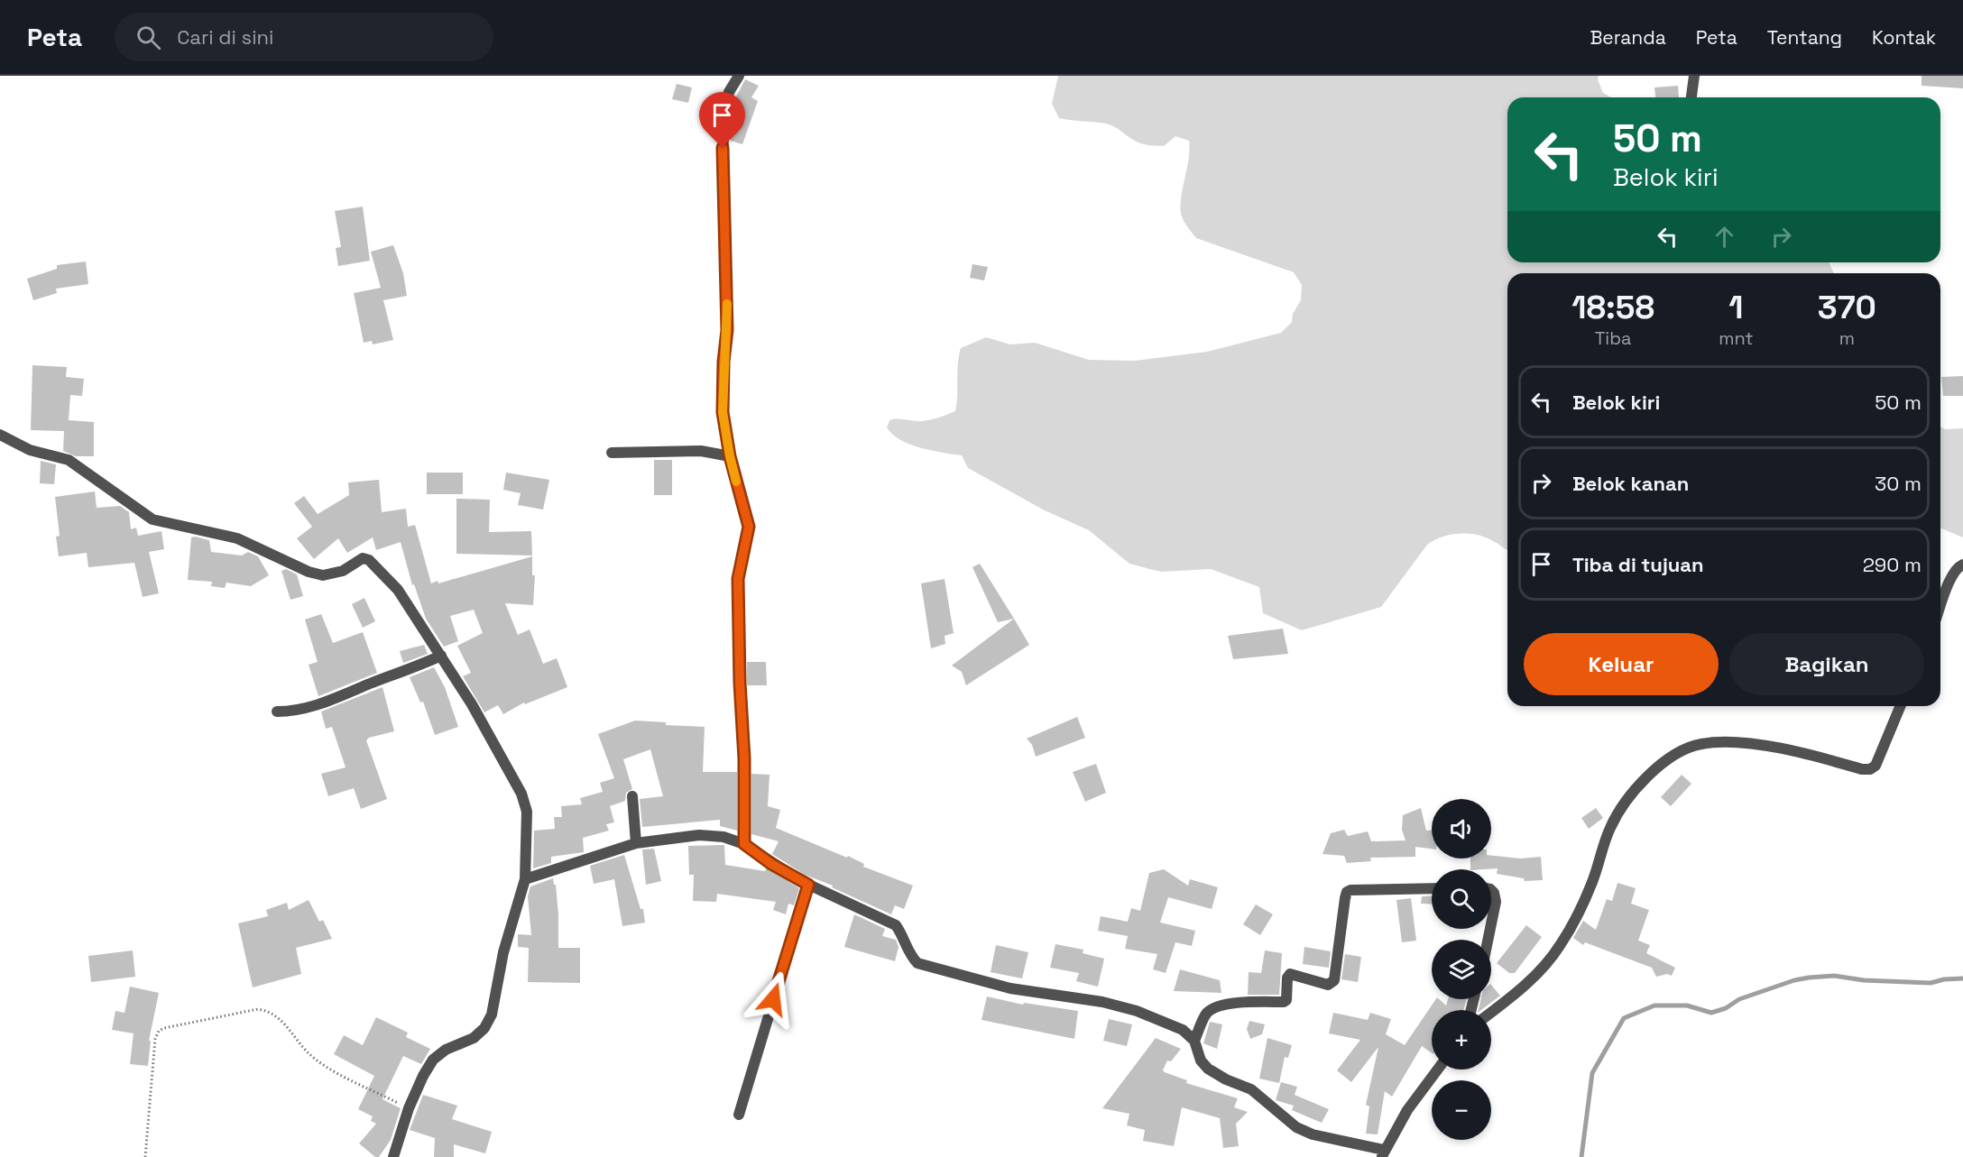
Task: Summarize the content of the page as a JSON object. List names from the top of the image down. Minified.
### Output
{"page":{"header":"Peta","search":"Cari di sini","nav":["Beranda","Peta","Tentang","Kontak"],"turn":["50 m","Belok kiri"],"eta":["18:58","Tiba","1","mnt","370","m"],"list":[{"name":"Belok kiri","value":"50 m"},{"name":"Belok kanan","value":"30 m"},{"name":"Tiba di tujuan","value":"290 m"}],"buttons":["Keluar","Bagikan"],"map_buttons":["+","−"]}}
